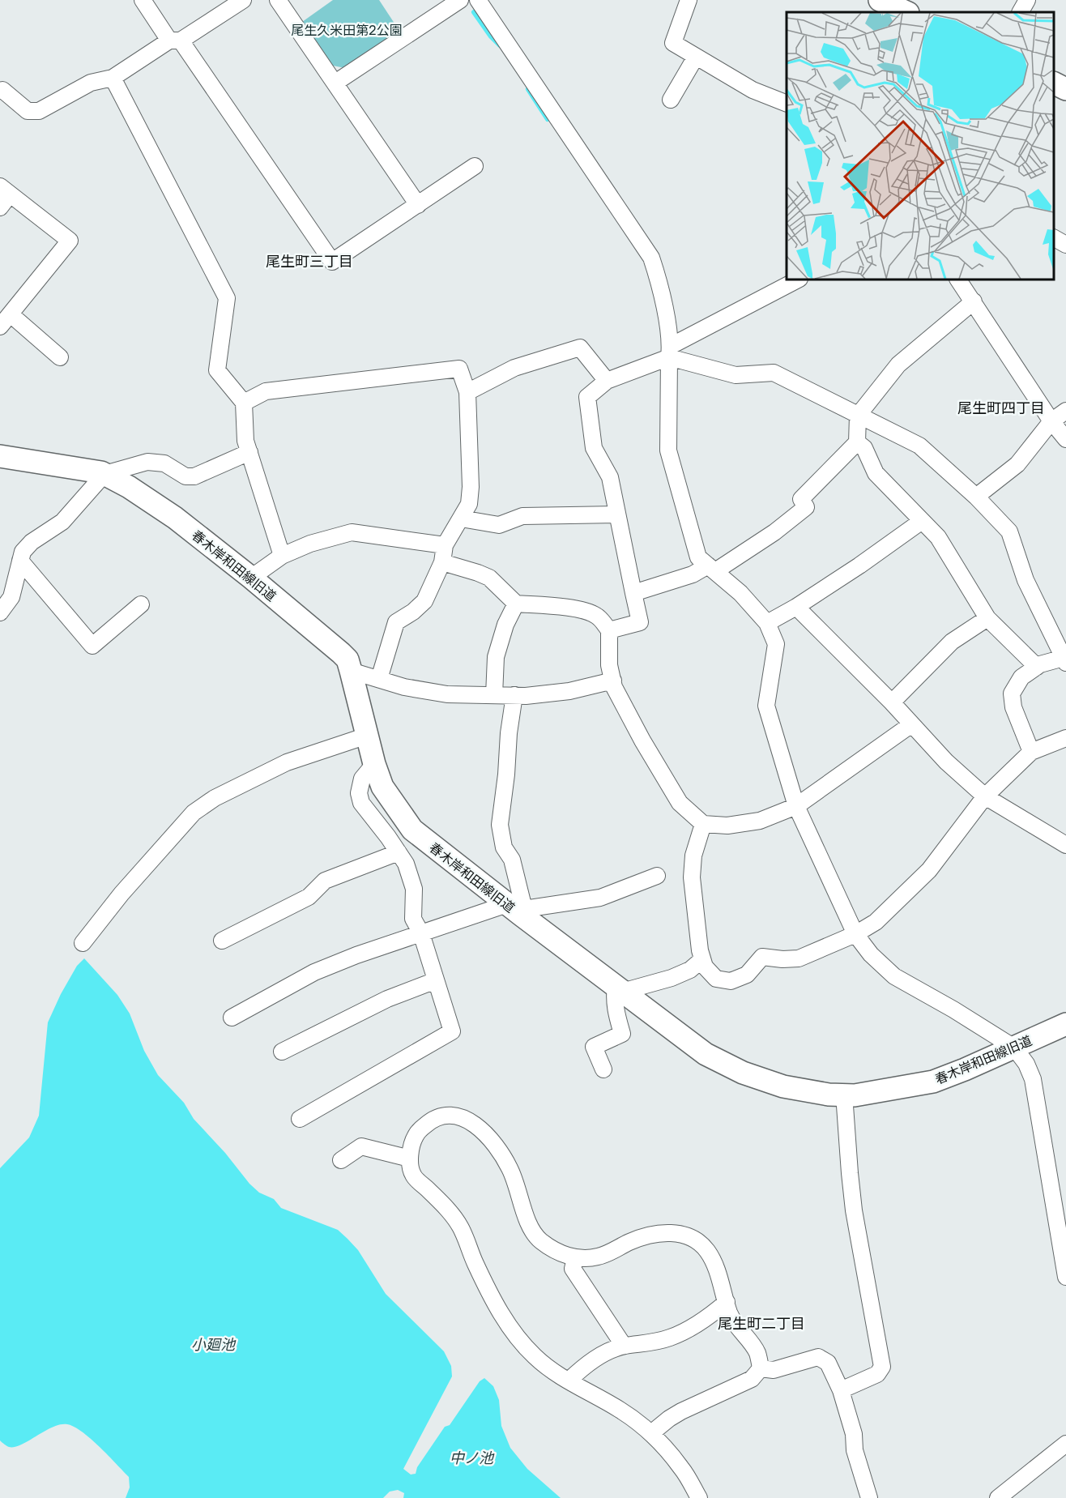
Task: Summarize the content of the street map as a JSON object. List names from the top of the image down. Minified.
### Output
{"streets":{"street":["春木岸和田線旧道"]},"districts":["尾生町三丁目","尾生町四丁目","尾生町二丁目"],"water":["小廻池","中ノ池"],"parks":["尾生久米田第2公園"]}
